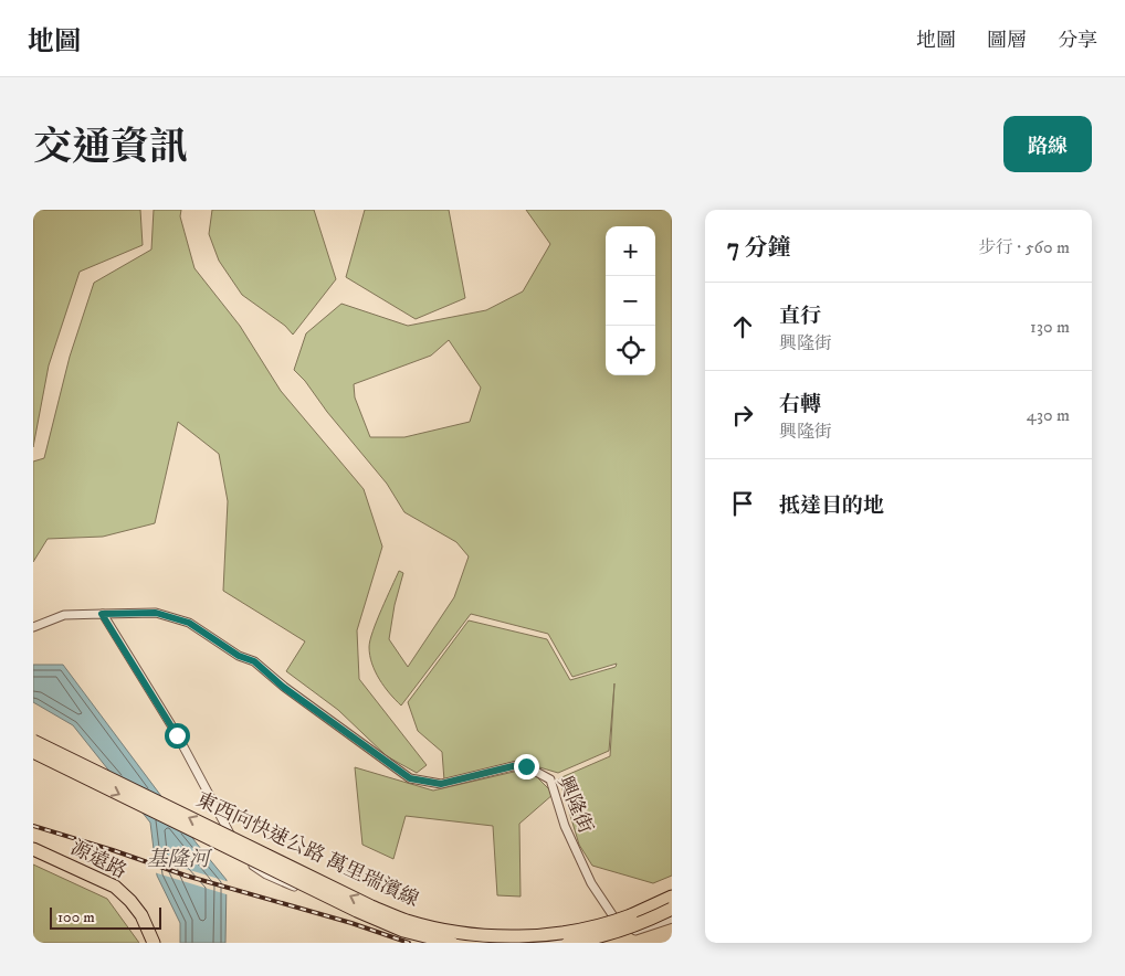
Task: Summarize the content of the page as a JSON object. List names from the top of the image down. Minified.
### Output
{"streets":{"main road":["東西向快速公路 萬里瑞濱線","源遠路"],"street":["興隆街"]},"water":["基隆河"],"scale_bar":"100 m","page":{"header":"地圖","nav":["地圖","圖層","分享"],"title":"交通資訊","buttons":"路線","heading":["7 分鐘","步行 · 560 m"],"map_buttons":["+","−"],"list":[["直行","興隆街","130 m"],["右轉","興隆街","430 m"],"抵達目的地"],"scale":"100 m"}}
